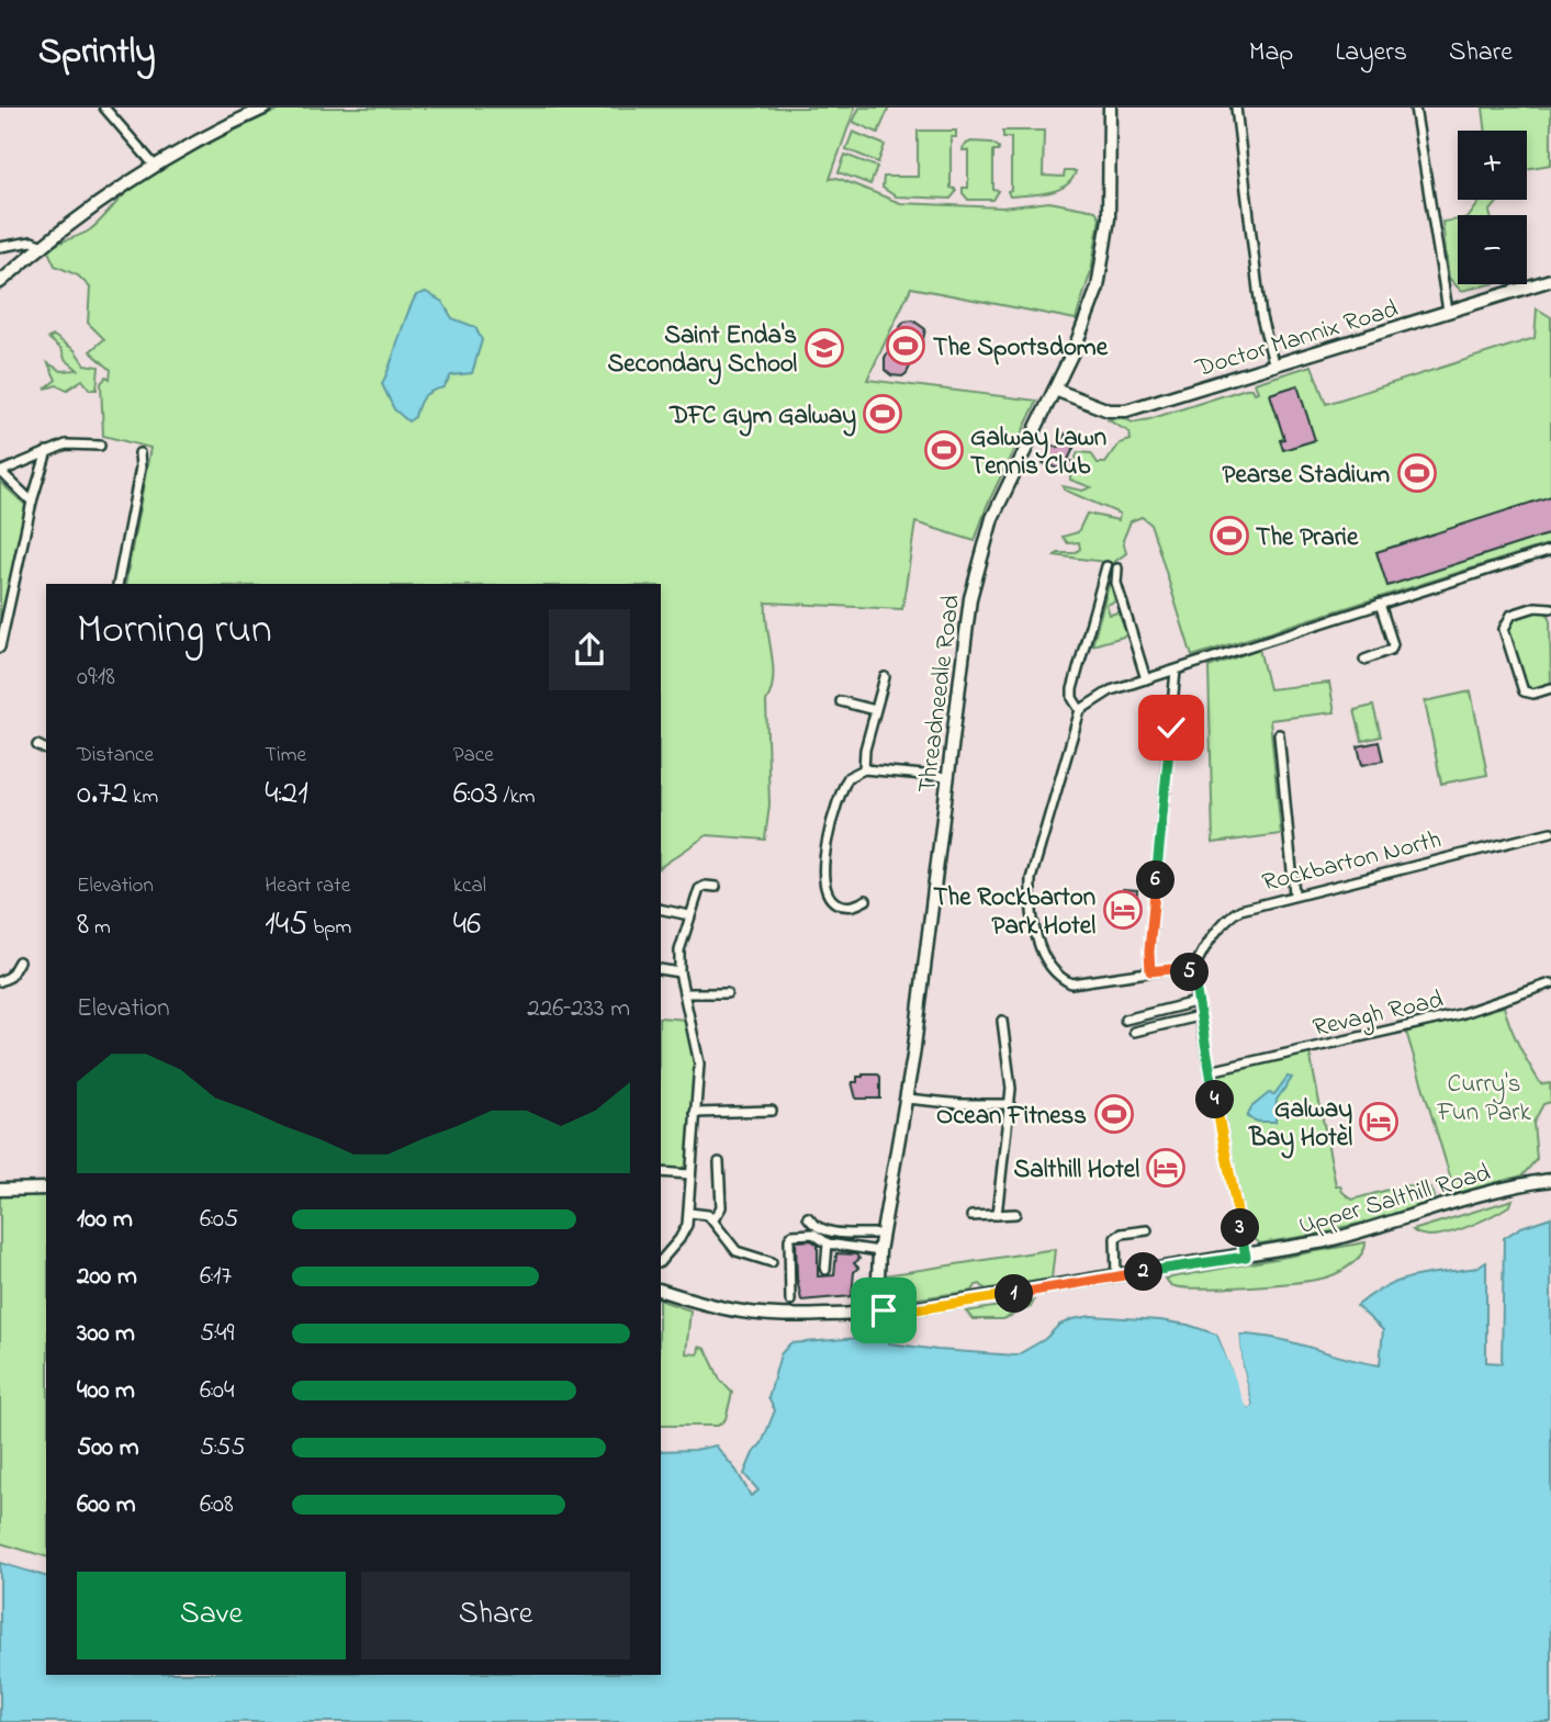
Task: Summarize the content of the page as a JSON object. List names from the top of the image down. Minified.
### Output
{"streets":{"main road":["Doctor Mannix Road","Threadneedle Road","Upper Salthill Road"],"street":["Rockbarton North","Revagh Road"]},"crossings":[["Doctor Mannix Road","Threadneedle Road"],["Threadneedle Road","Upper Salthill Road"]],"parks":["Curry's Fun Park"],"places":{"sports":["The Sportsdome","DFC Gym Galway","Galway Lawn Tennis Club","Pearse Stadium","The Prarie","Ocean Fitness"],"school or university":["Saint Enda's Secondary School"],"hotel":["The Rockbarton Park Hotel","Galway Bay Hotel","Salthill Hotel"]},"page":{"header":"Sprintly","nav":["Map","Layers","Share"],"map_buttons":["+","−"],"heading":["Morning run","09:18"],"stats":[["Distance","0.72 km"],["Time","4:21"],["Pace","6:03 /km"],["Elevation","8 m"],["Heart rate","145 bpm"],["kcal","46"]],"pins":["6","5","4","3","2","1"],"chart":["Elevation","226–233 m"],"list":[{"name":"100 m","note":"6:05"},{"name":"200 m","note":"6:17"},{"name":"300 m","note":"5:49"},{"name":"400 m","note":"6:04"},{"name":"500 m","note":"5:55"},{"name":"600 m","note":"6:08"}],"buttons":["Save","Share"]}}
